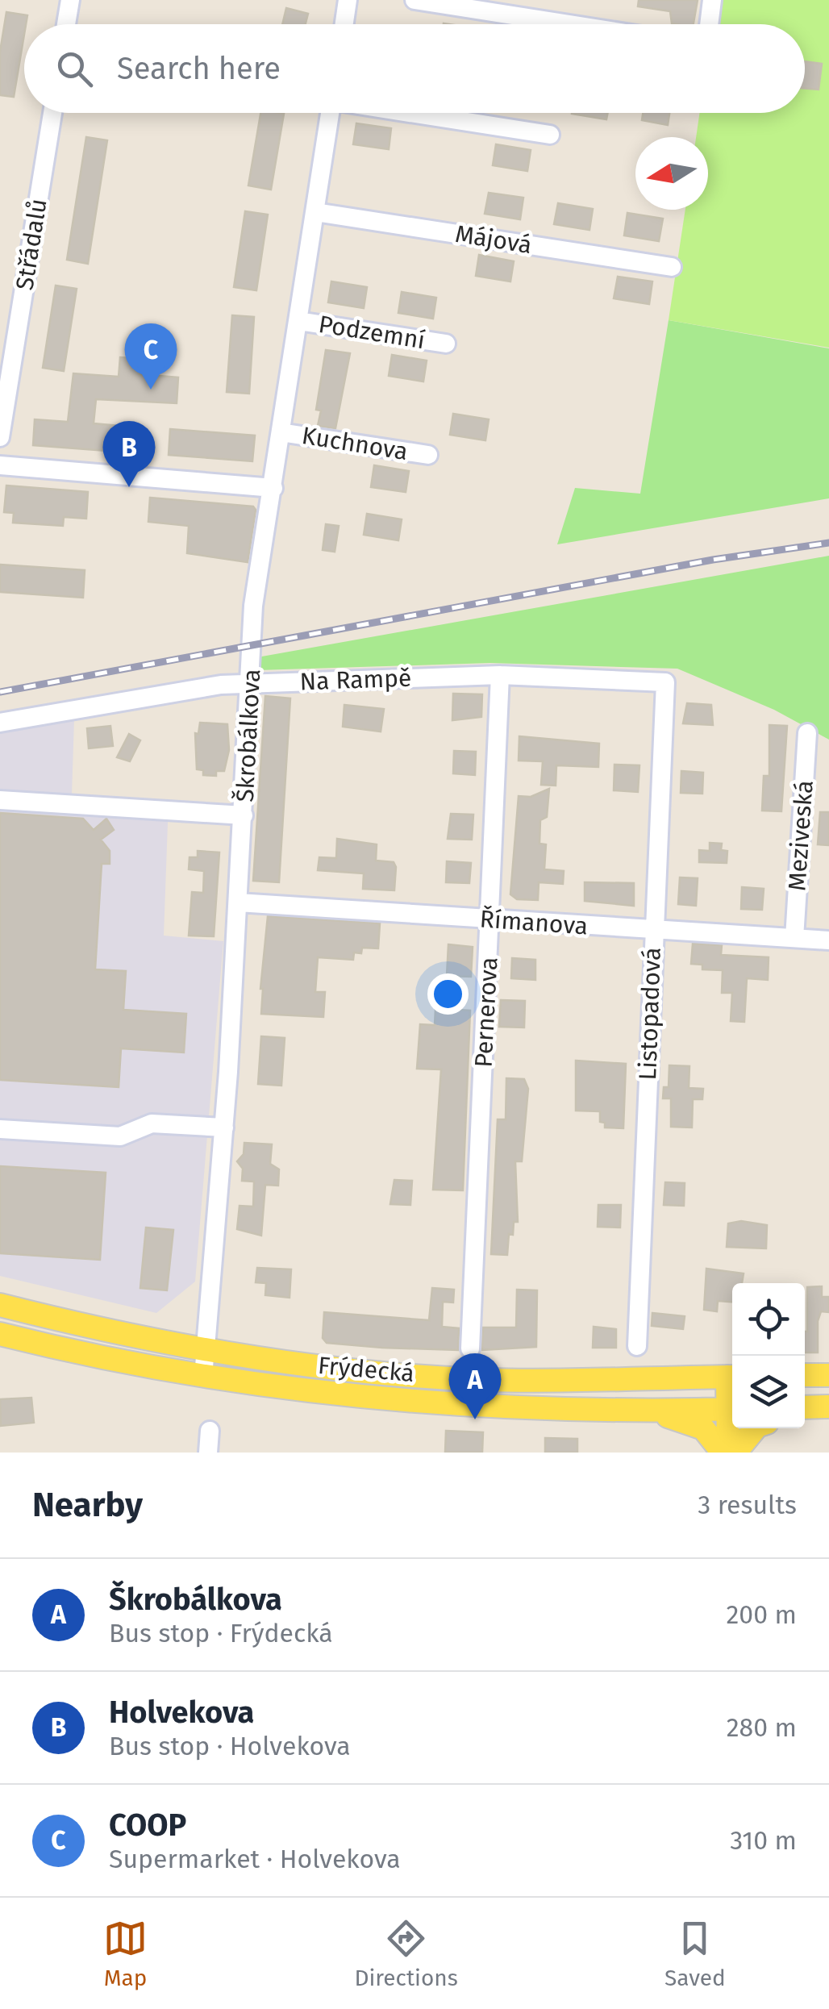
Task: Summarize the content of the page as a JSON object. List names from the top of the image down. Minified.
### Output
{"streets":{"main road":["Frýdecká"],"street":["Májová","Střádalů","Podzemní","Kuchnova","Na Rampě","Škrobálkova","Meziveská","Římanova","Pernerova","Listopadová"]},"crossings":[["Májová","Škrobálkova"],["Podzemní","Škrobálkova"],["Kuchnova","Škrobálkova"],["Na Rampě","Škrobálkova"],["Na Rampě","Pernerova"],["Na Rampě","Listopadová"],["Škrobálkova","Římanova"],["Škrobálkova","Frýdecká"],["Meziveská","Římanova"],["Římanova","Pernerova"],["Římanova","Listopadová"]],"north":"left","page":{"search":"Search here","pins":["C","B","A"],"heading":["Nearby","3 results"],"list":[{"mark":"A","name":"Škrobálkova","note":"Bus stop · Frýdecká","value":"200 m"},{"mark":"B","name":"Holvekova","note":"Bus stop · Holvekova","value":"280 m"},{"mark":"C","name":"COOP","note":"Supermarket · Holvekova","value":"310 m"}],"nav":["Map","Directions","Saved"]}}
